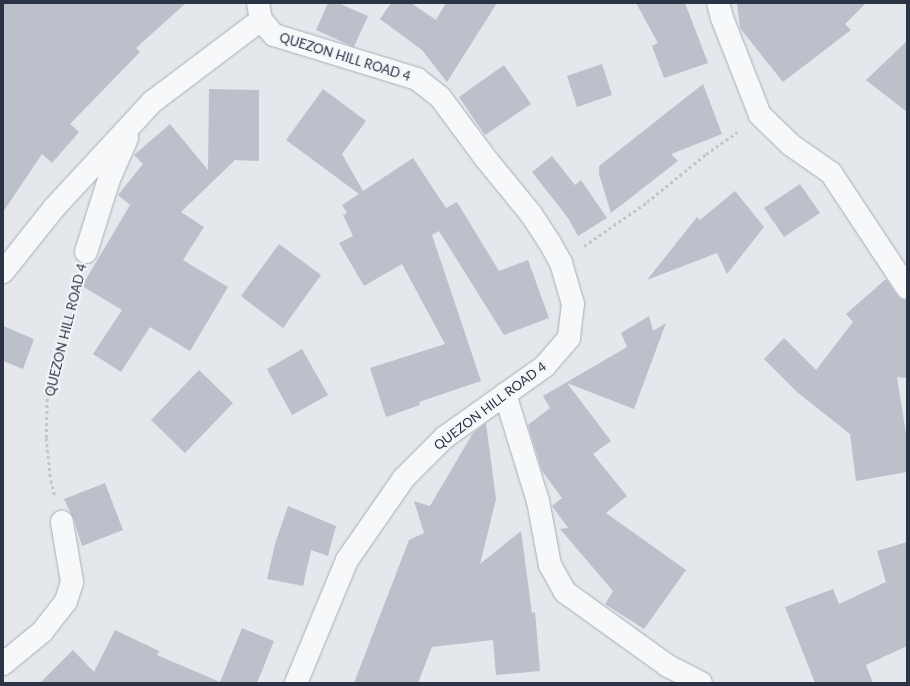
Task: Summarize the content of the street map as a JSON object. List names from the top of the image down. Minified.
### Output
{"streets":{"street":["QUEZON HILL ROAD 4"]}}
